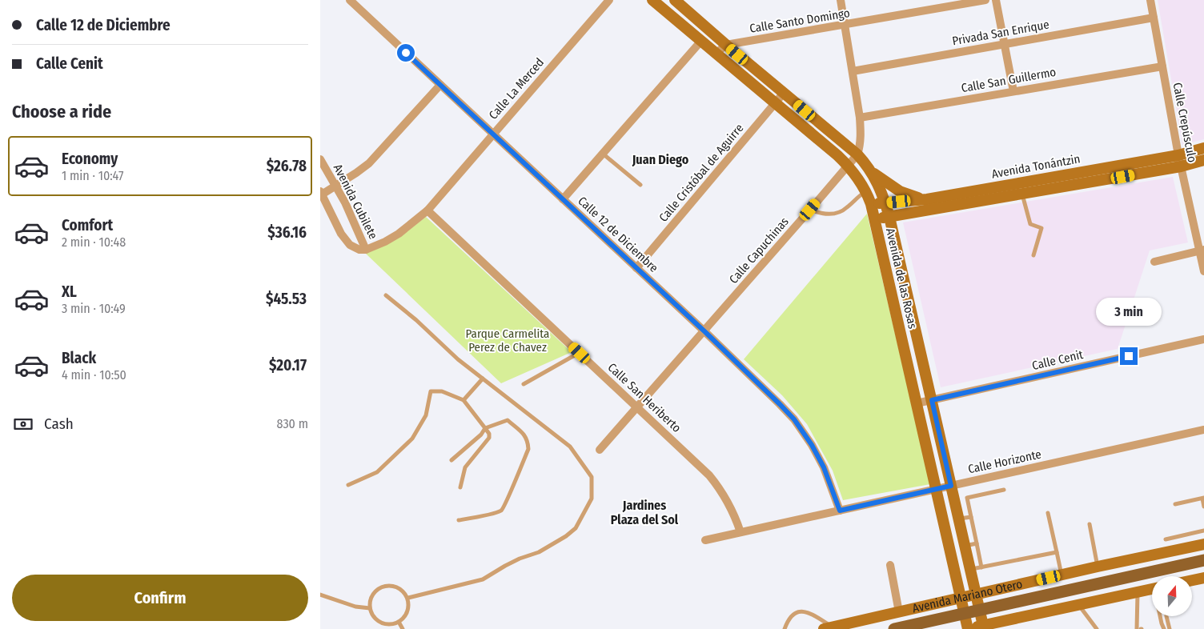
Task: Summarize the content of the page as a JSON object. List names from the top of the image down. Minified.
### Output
{"streets":{"main road":["Avenida Mariano Otero"],"street":["Calle Santo Domingo","Privada San Enrique","Calle San Guillermo","Calle La Merced","Calle Crepúsculo","Avenida Tonántzin","Calle Cristóbal de Aguirre","Avenida Cubilete","Calle 12 de Diciembre","Calle Capuchinas","Avenida de las Rosas","Calle Cenit","Calle San Heriberto","Calle Horizonte"]},"crossings":[["Calle Santo Domingo","Avenida de las Rosas"],["Privada San Enrique","Calle Crepúsculo"],["Calle San Guillermo","Calle Crepúsculo"],["Calle La Merced","Avenida Cubilete"],["Calle La Merced","Calle 12 de Diciembre"],["Calle La Merced","Calle San Heriberto"],["Calle Crepúsculo","Avenida Tonántzin"],["Avenida Tonántzin","Avenida de las Rosas"],["Calle Cristóbal de Aguirre","Calle 12 de Diciembre"],["Calle Cristóbal de Aguirre","Avenida de las Rosas"],["Calle 12 de Diciembre","Calle Capuchinas"],["Calle 12 de Diciembre","Calle Horizonte"],["Calle Capuchinas","Avenida de las Rosas"],["Calle Capuchinas","Calle San Heriberto"],["Avenida de las Rosas","Calle Cenit"],["Avenida de las Rosas","Calle Horizonte"],["Avenida de las Rosas","Avenida Mariano Otero"],["Calle San Heriberto","Calle Horizonte"]],"districts":["Juan Diego","Jardines Plaza del Sol"],"parks":["Parque Carmelita Perez de Chavez"],"north":"top","page":{"banner":["Calle 12 de Diciembre","Calle Cenit"],"heading":"Choose a ride","list":[{"name":"Economy","note":"1 min · 10:47","value":"$26.78"},{"name":"Comfort","note":"2 min · 10:48","value":"$36.16"},{"name":"XL","note":"3 min · 10:49","value":"$45.53"},{"name":"Black","note":"4 min · 10:50","value":"$20.17"}],"bubble":"3 min","pay":["Cash","830 m"],"buttons":"Confirm"}}
